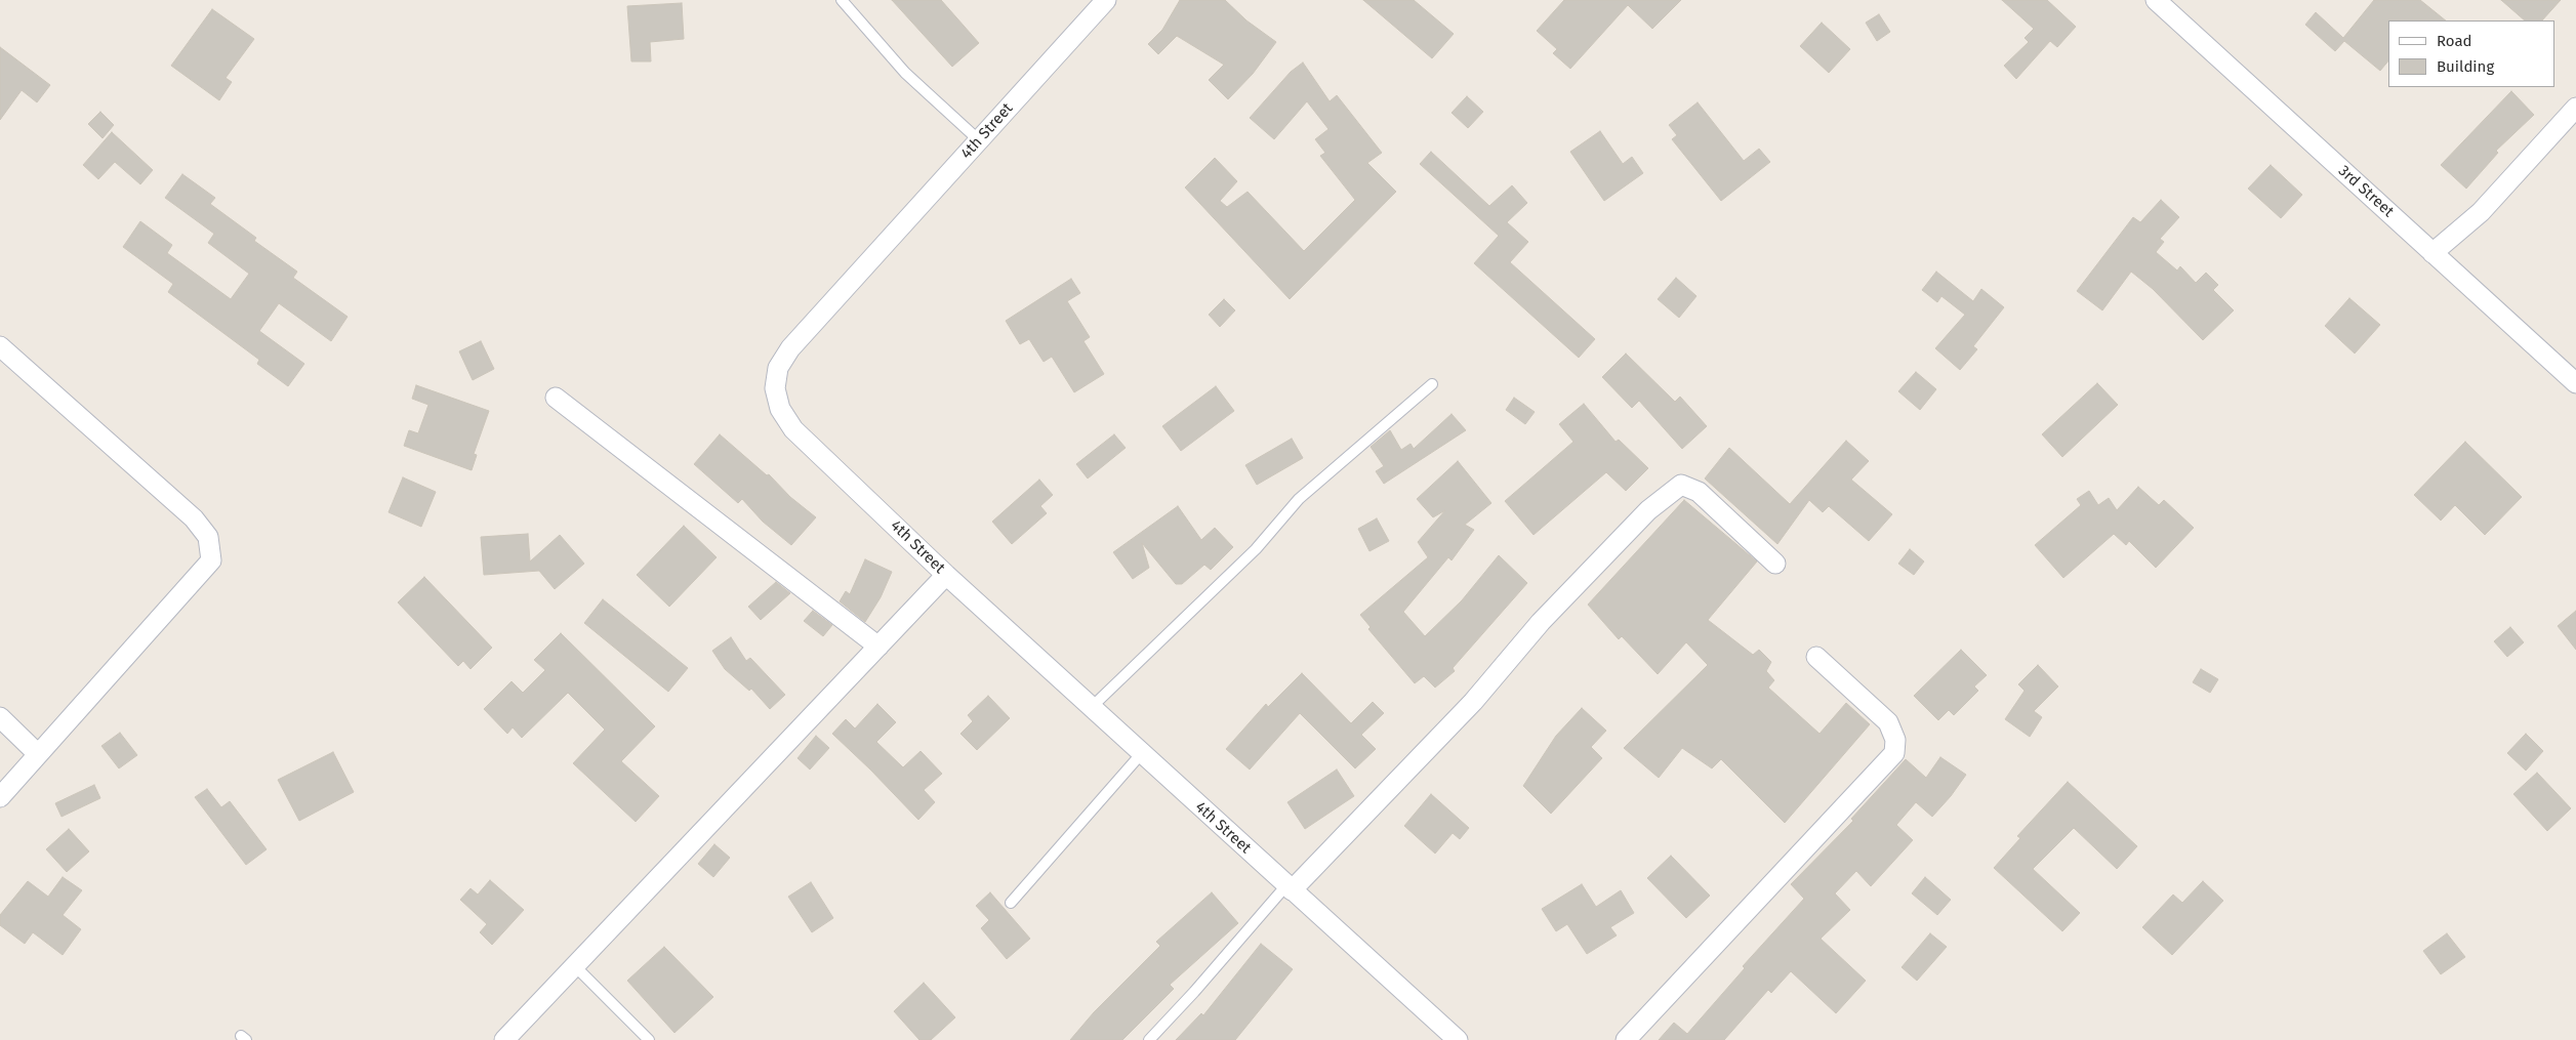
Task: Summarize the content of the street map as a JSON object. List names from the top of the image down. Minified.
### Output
{"streets":{"street":["4th Street","3rd Street"]},"legend":["Road","Building"]}
